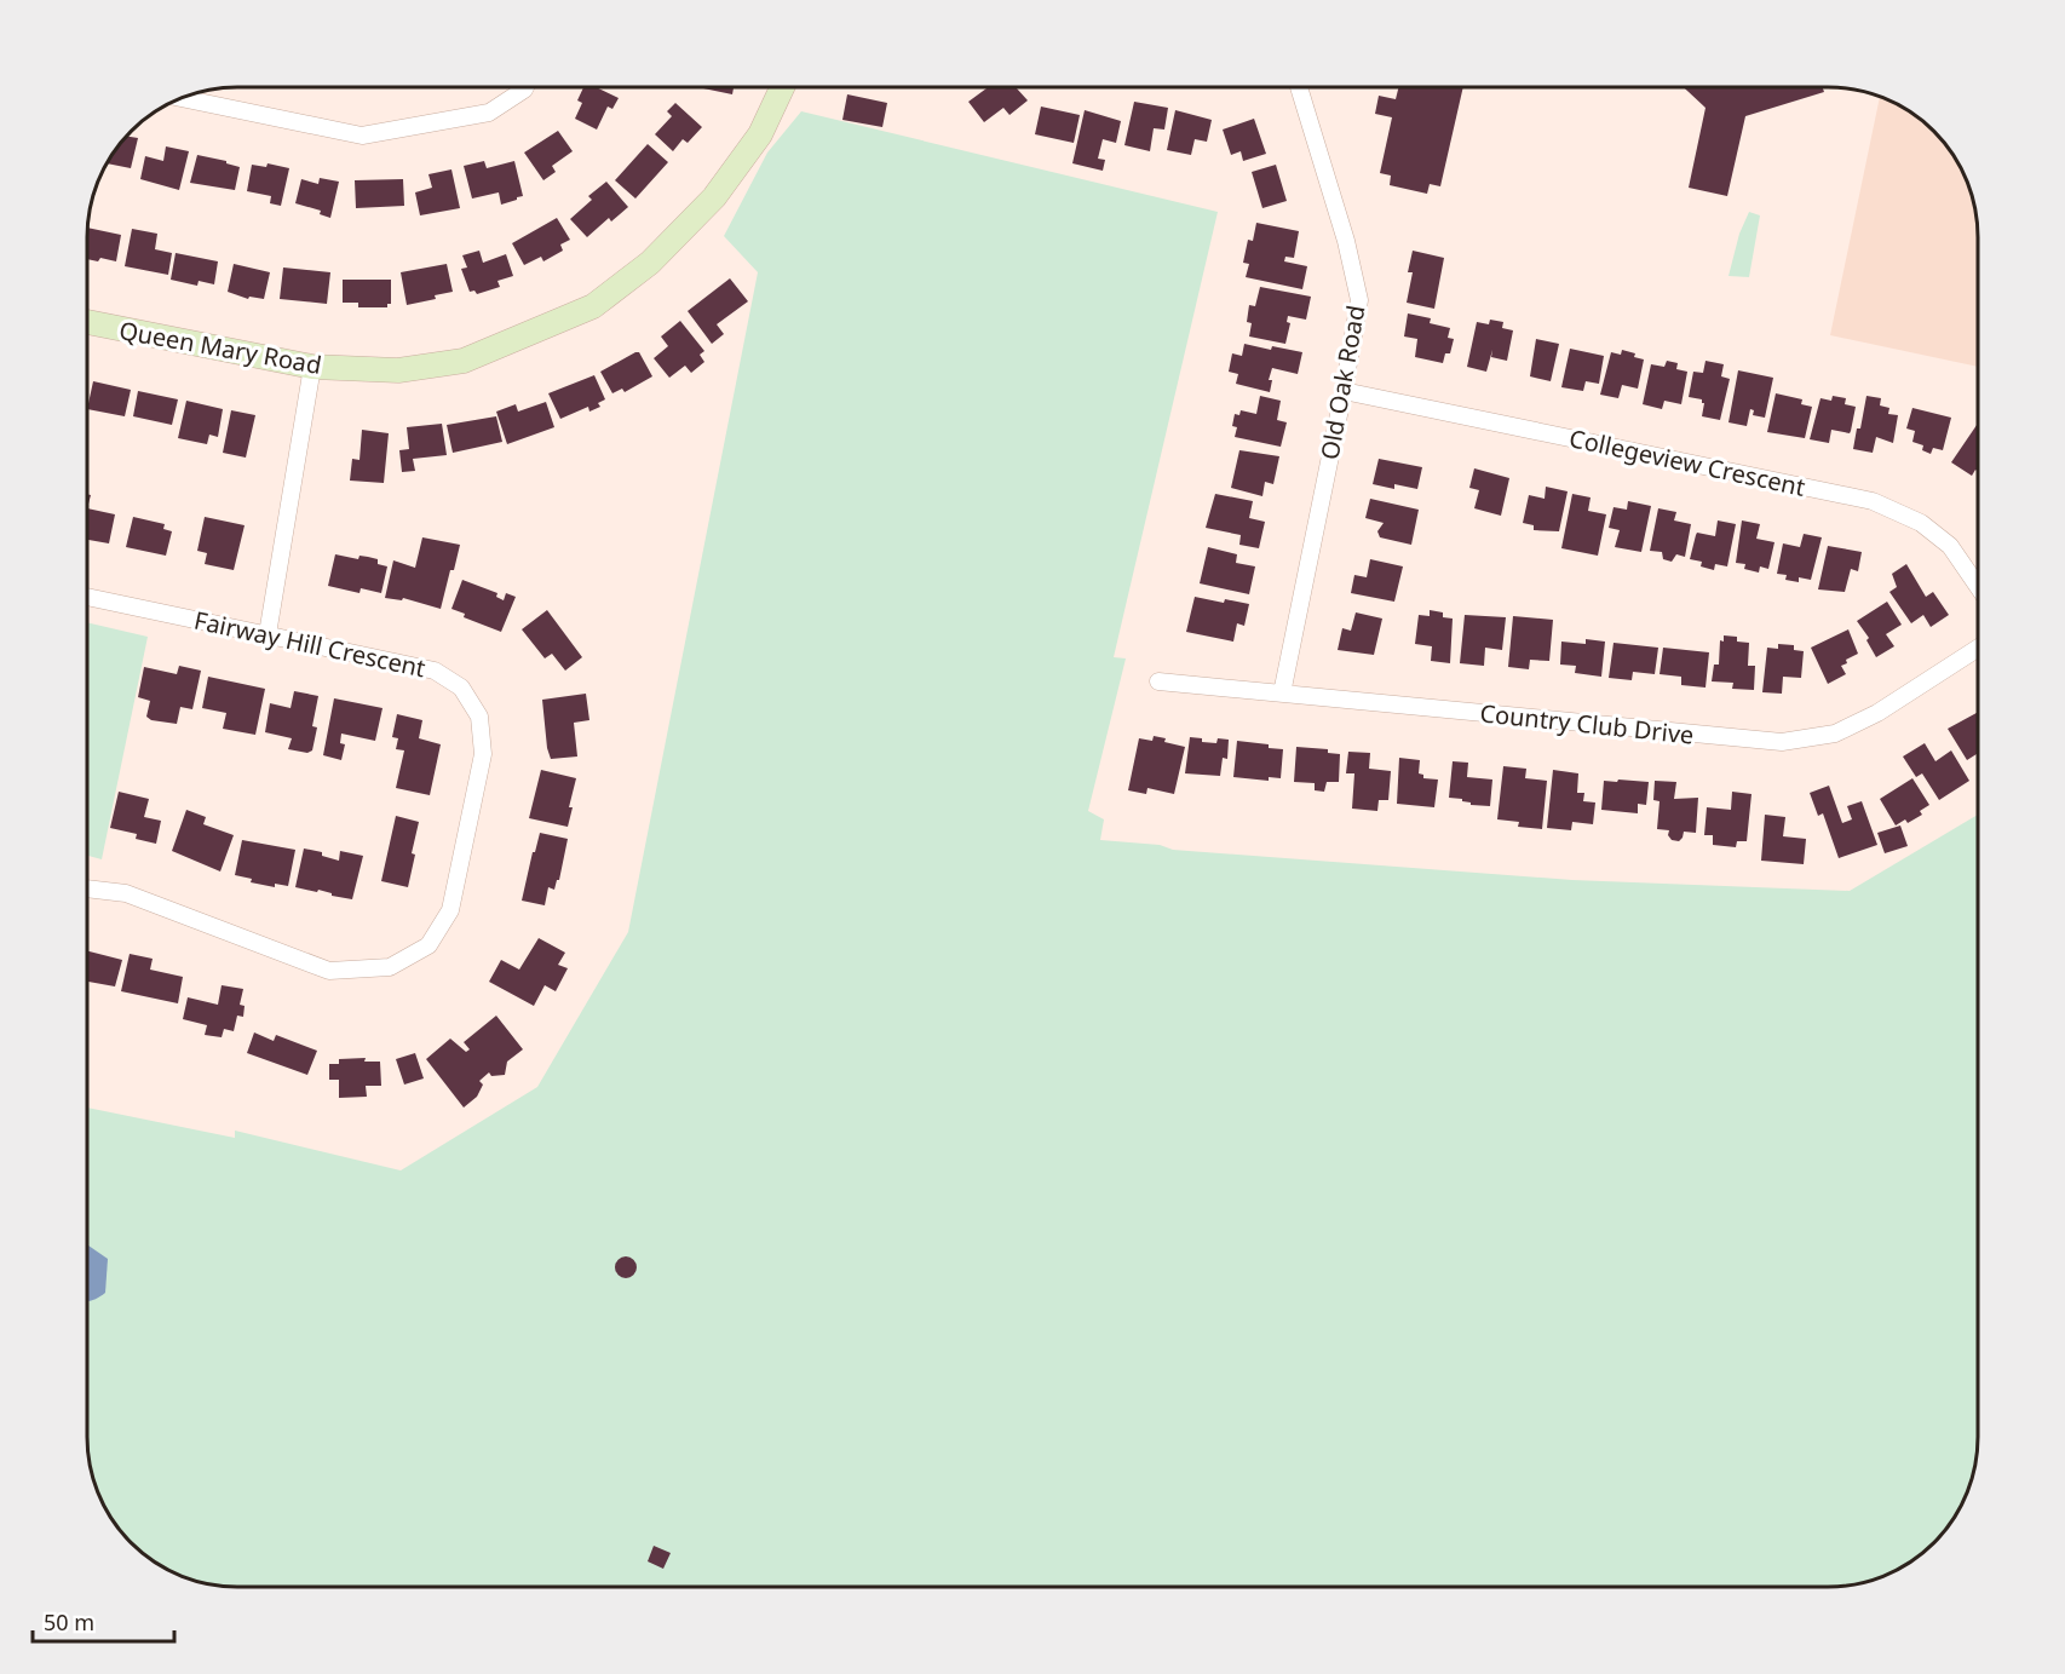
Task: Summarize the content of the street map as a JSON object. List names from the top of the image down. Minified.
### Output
{"streets":{"street":["Queen Mary Road","Old Oak Road","Collegeview Crescent","Fairway Hill Crescent","Country Club Drive"]},"crossings":[["Old Oak Road","Collegeview Crescent"],["Old Oak Road","Country Club Drive"]],"scale_bar":"50 m"}
